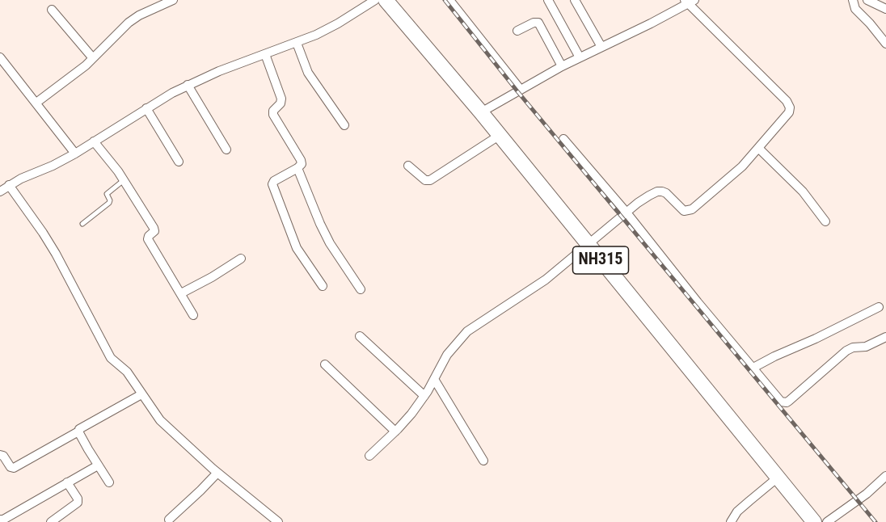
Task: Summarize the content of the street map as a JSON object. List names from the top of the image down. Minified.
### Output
{"streets":{"highway":["NH315"]}}
